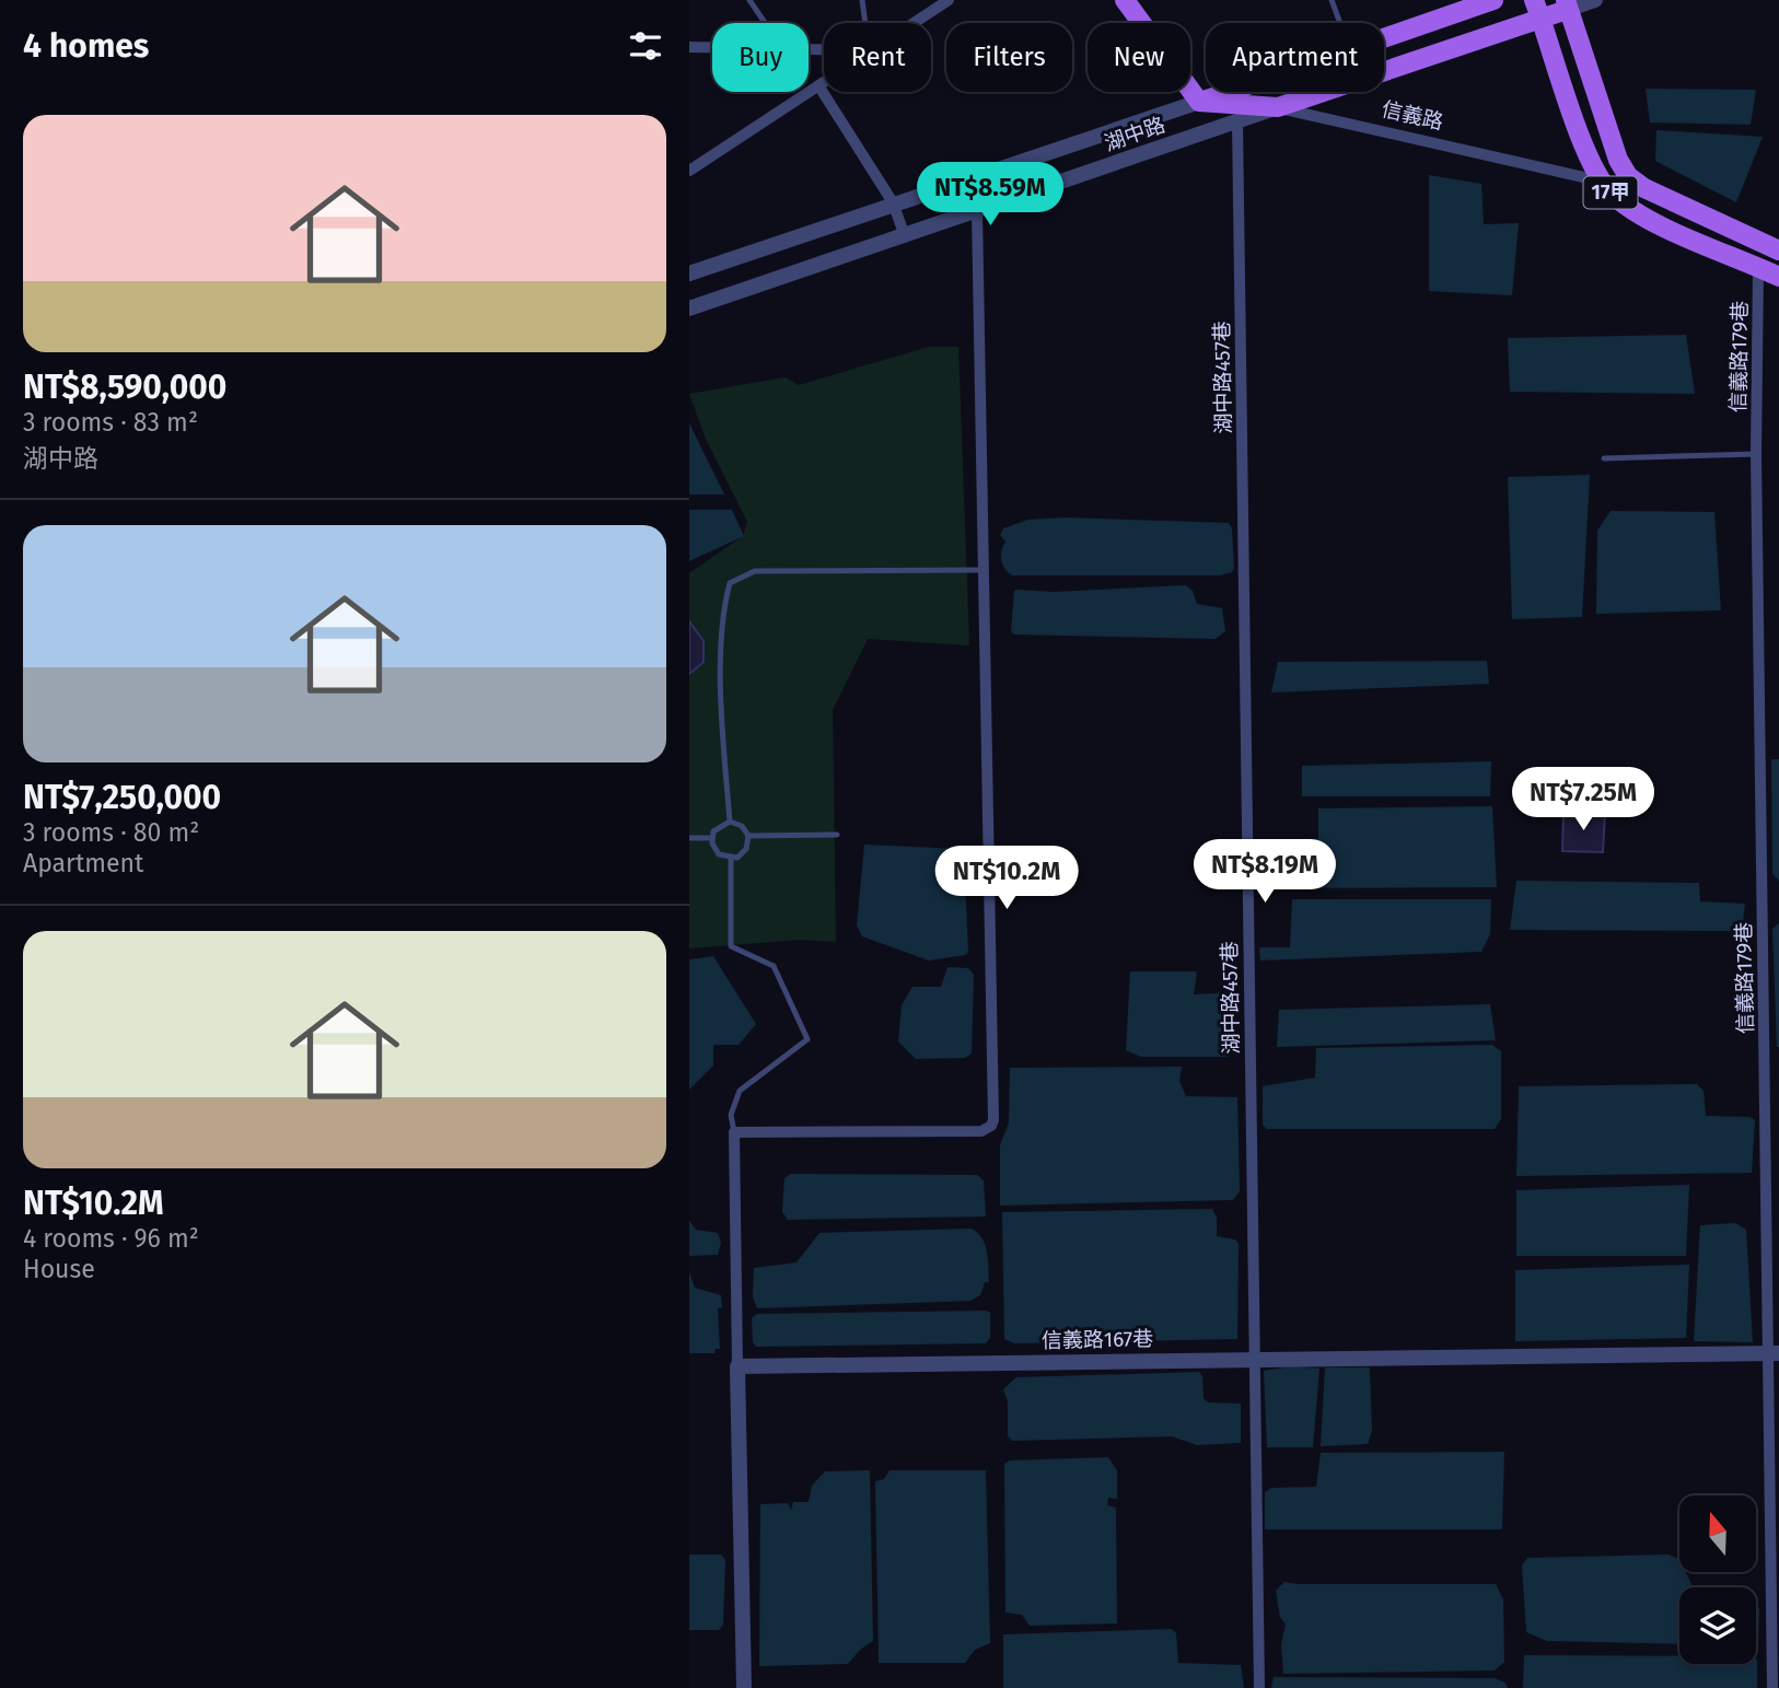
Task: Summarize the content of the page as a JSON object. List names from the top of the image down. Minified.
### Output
{"streets":{"main road":["信義路","湖中路","17甲"],"street":["信義路179巷","湖中路457巷","信義路167巷"]},"crossings":[["信義路","湖中路"],["信義路","17甲"],["湖中路","17甲"],["湖中路","湖中路457巷"],["17甲","信義路179巷"],["信義路179巷","信義路167巷"],["湖中路457巷","信義路167巷"]],"north":"top","page":{"heading":"4 homes","chip":["Buy","Rent","Filters","New","Apartment"],"list":[{"name":"NT$8,590,000","note":"3 rooms · 83 m² · 湖中路"},{"name":"NT$7,250,000","note":"3 rooms · 80 m² · Apartment"},{"name":"NT$10.2M","note":"4 rooms · 96 m² · House"}],"price":["NT$8.59M","NT$7.25M","NT$8.19M","NT$10.2M"]}}
